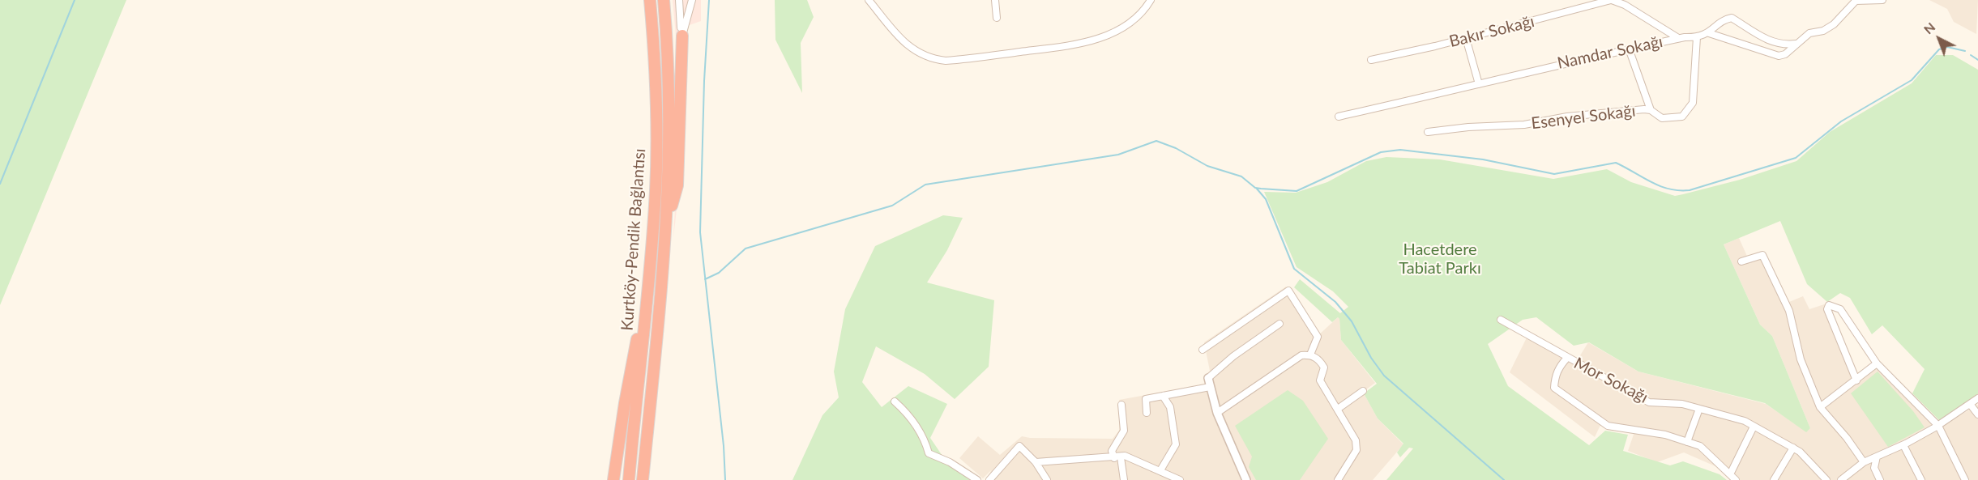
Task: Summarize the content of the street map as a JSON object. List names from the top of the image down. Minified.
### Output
{"streets":{"highway":["Kurtköy-Pendik Bağlantısı"],"street":["Bakır Sokağı","Namdar Sokağı","Esenyel Sokağı","Mor Sokağı"]},"crossings":[["Bakır Sokağı","Namdar Sokağı"],["Namdar Sokağı","Esenyel Sokağı"]],"parks":["Hacetdere Tabiat Parkı"],"north":"top left"}
